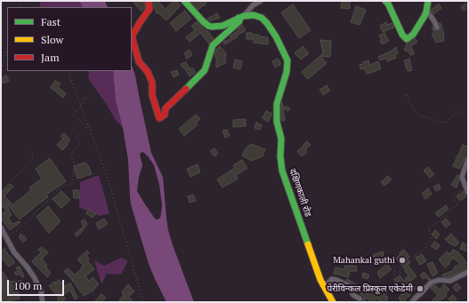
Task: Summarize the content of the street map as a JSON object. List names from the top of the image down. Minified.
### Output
{"streets":{"main road":["दक्षिणकाली रोड"]},"places":["Mahankal guthi","पेरीविन्कल प्रिस्कूल एकेडेमी"],"legend":["Fast","Slow","Jam"],"scale_bar":"100 m"}
